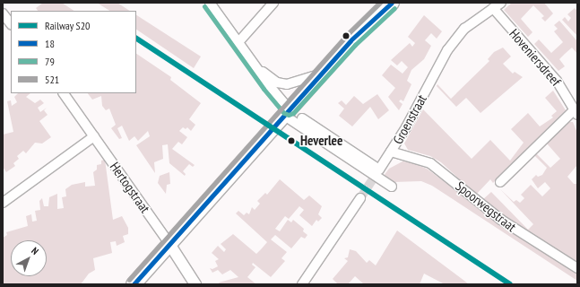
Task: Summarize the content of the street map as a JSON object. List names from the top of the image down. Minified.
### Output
{"streets":{"street":["Hoveniersdreef","Groenstraat","Hertogstraat","Spoorwegstraat"]},"crossings":[["Hoveniersdreef","Groenstraat"],["Groenstraat","Spoorwegstraat"]],"places":["Heverlee"],"lines":["transit line 18","transit line 521","transit line 79","rail line S20"],"legend":["Railway S20","18","79","521"],"north":"top right"}
